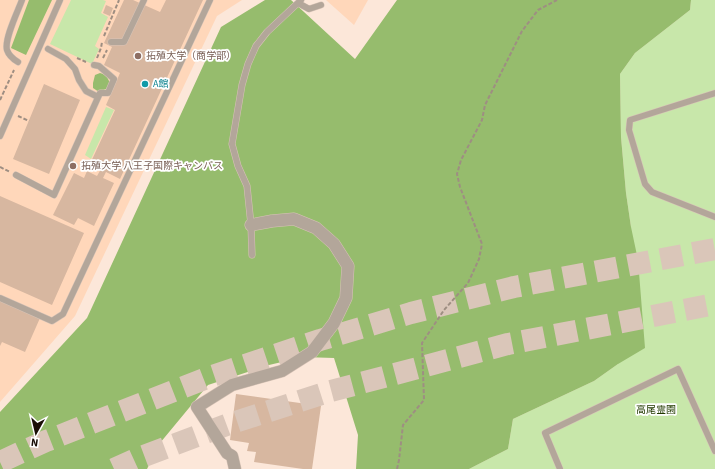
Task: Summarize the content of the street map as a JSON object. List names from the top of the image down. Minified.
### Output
{"parks":["高尾霊園"],"places":["拓殖大学（商学部）","A館","拓殖大学 八王子国際キャンパス"],"north":"bottom"}
